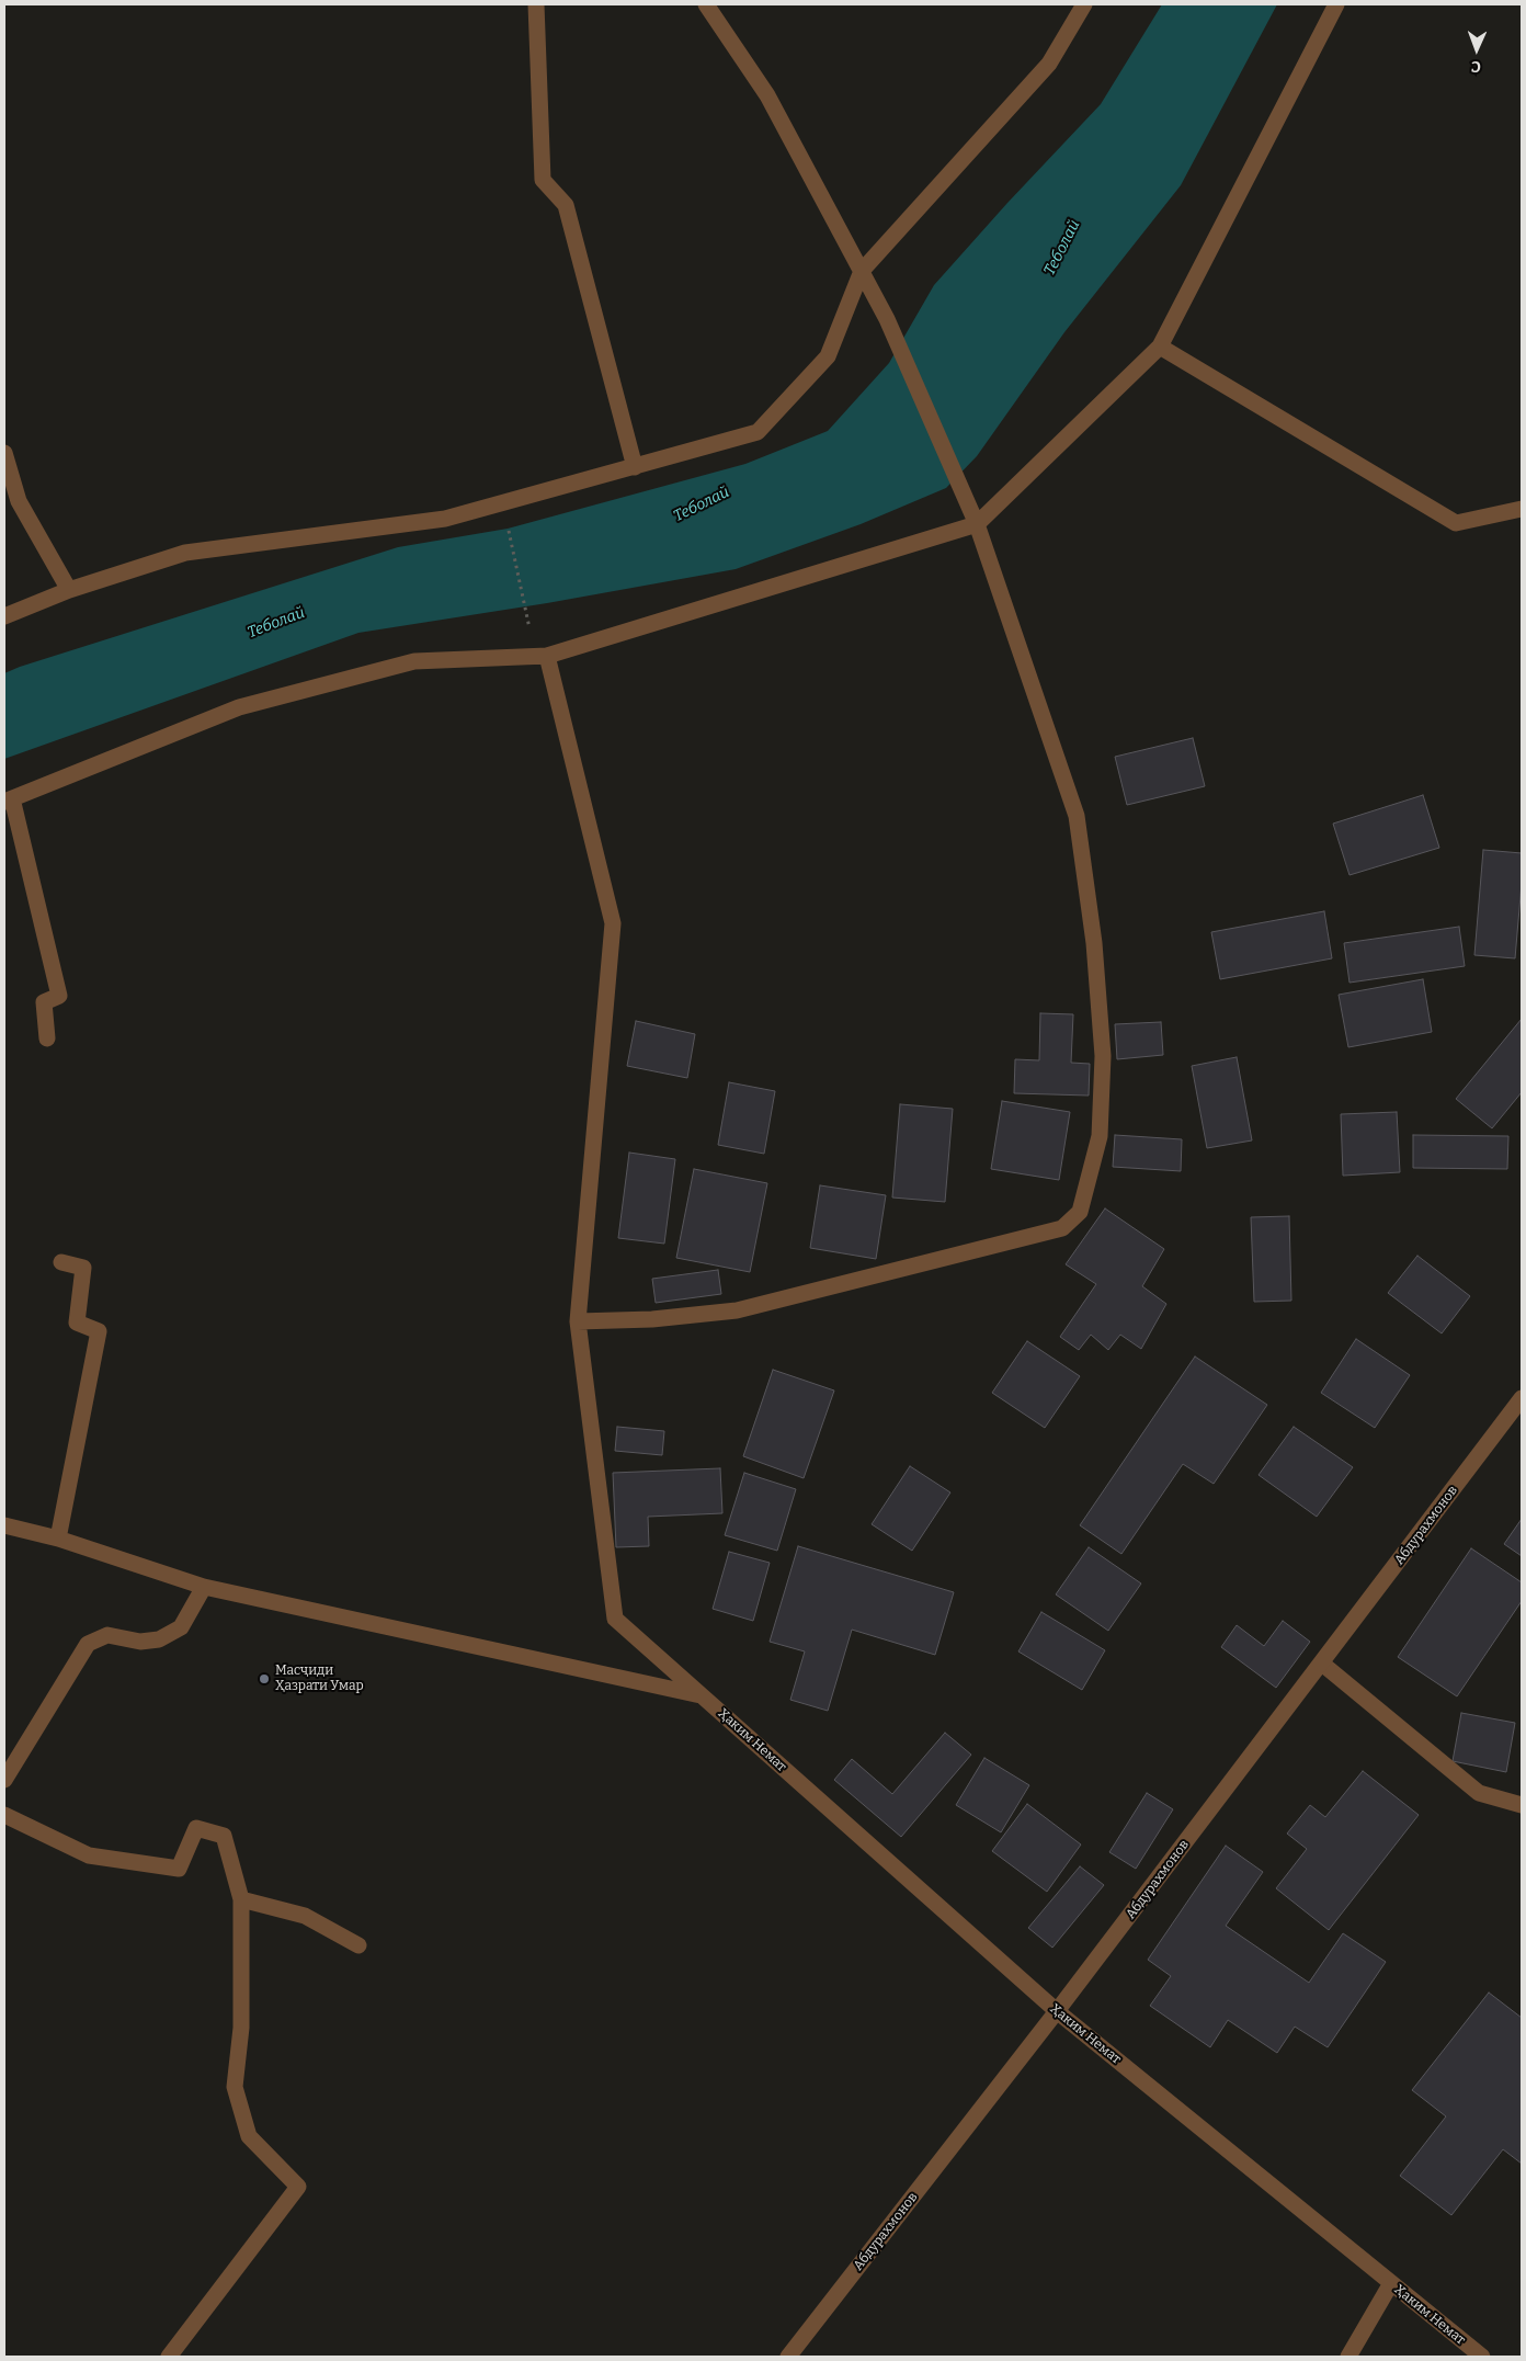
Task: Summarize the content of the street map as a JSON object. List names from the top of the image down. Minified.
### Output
{"streets":{"street":["Абдурахмонов","Ҳаким Немат"]},"crossings":[["Абдурахмонов","Ҳаким Немат"]],"water":["Теболай"],"places":["Масҷиди Ҳазрати Умар"],"north":"bottom"}
